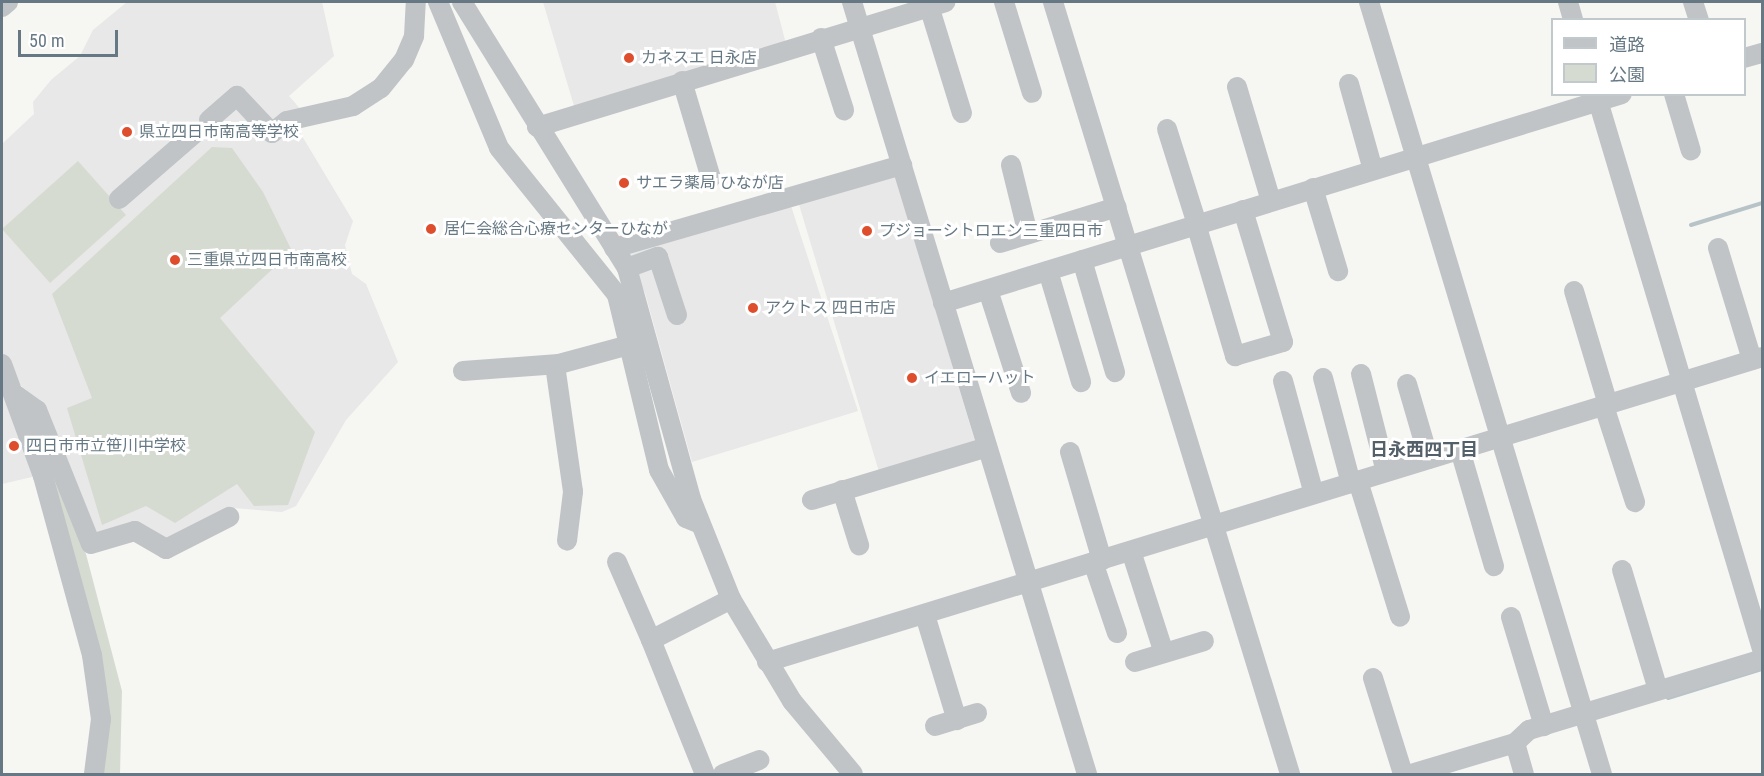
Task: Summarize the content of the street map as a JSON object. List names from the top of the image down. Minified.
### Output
{"districts":["日永西四丁目"],"places":["カネスエ 日永店","県立四日市南高等学校","サエラ薬局 ひなが店","居仁会総合心療センターひなが","プジョーシトロエン三重四日市","三重県立四日市南高校","アクトス 四日市店","イエローハット","四日市市立笹川中学校"],"legend":["道路","公園"],"scale_bar":"50 m"}
